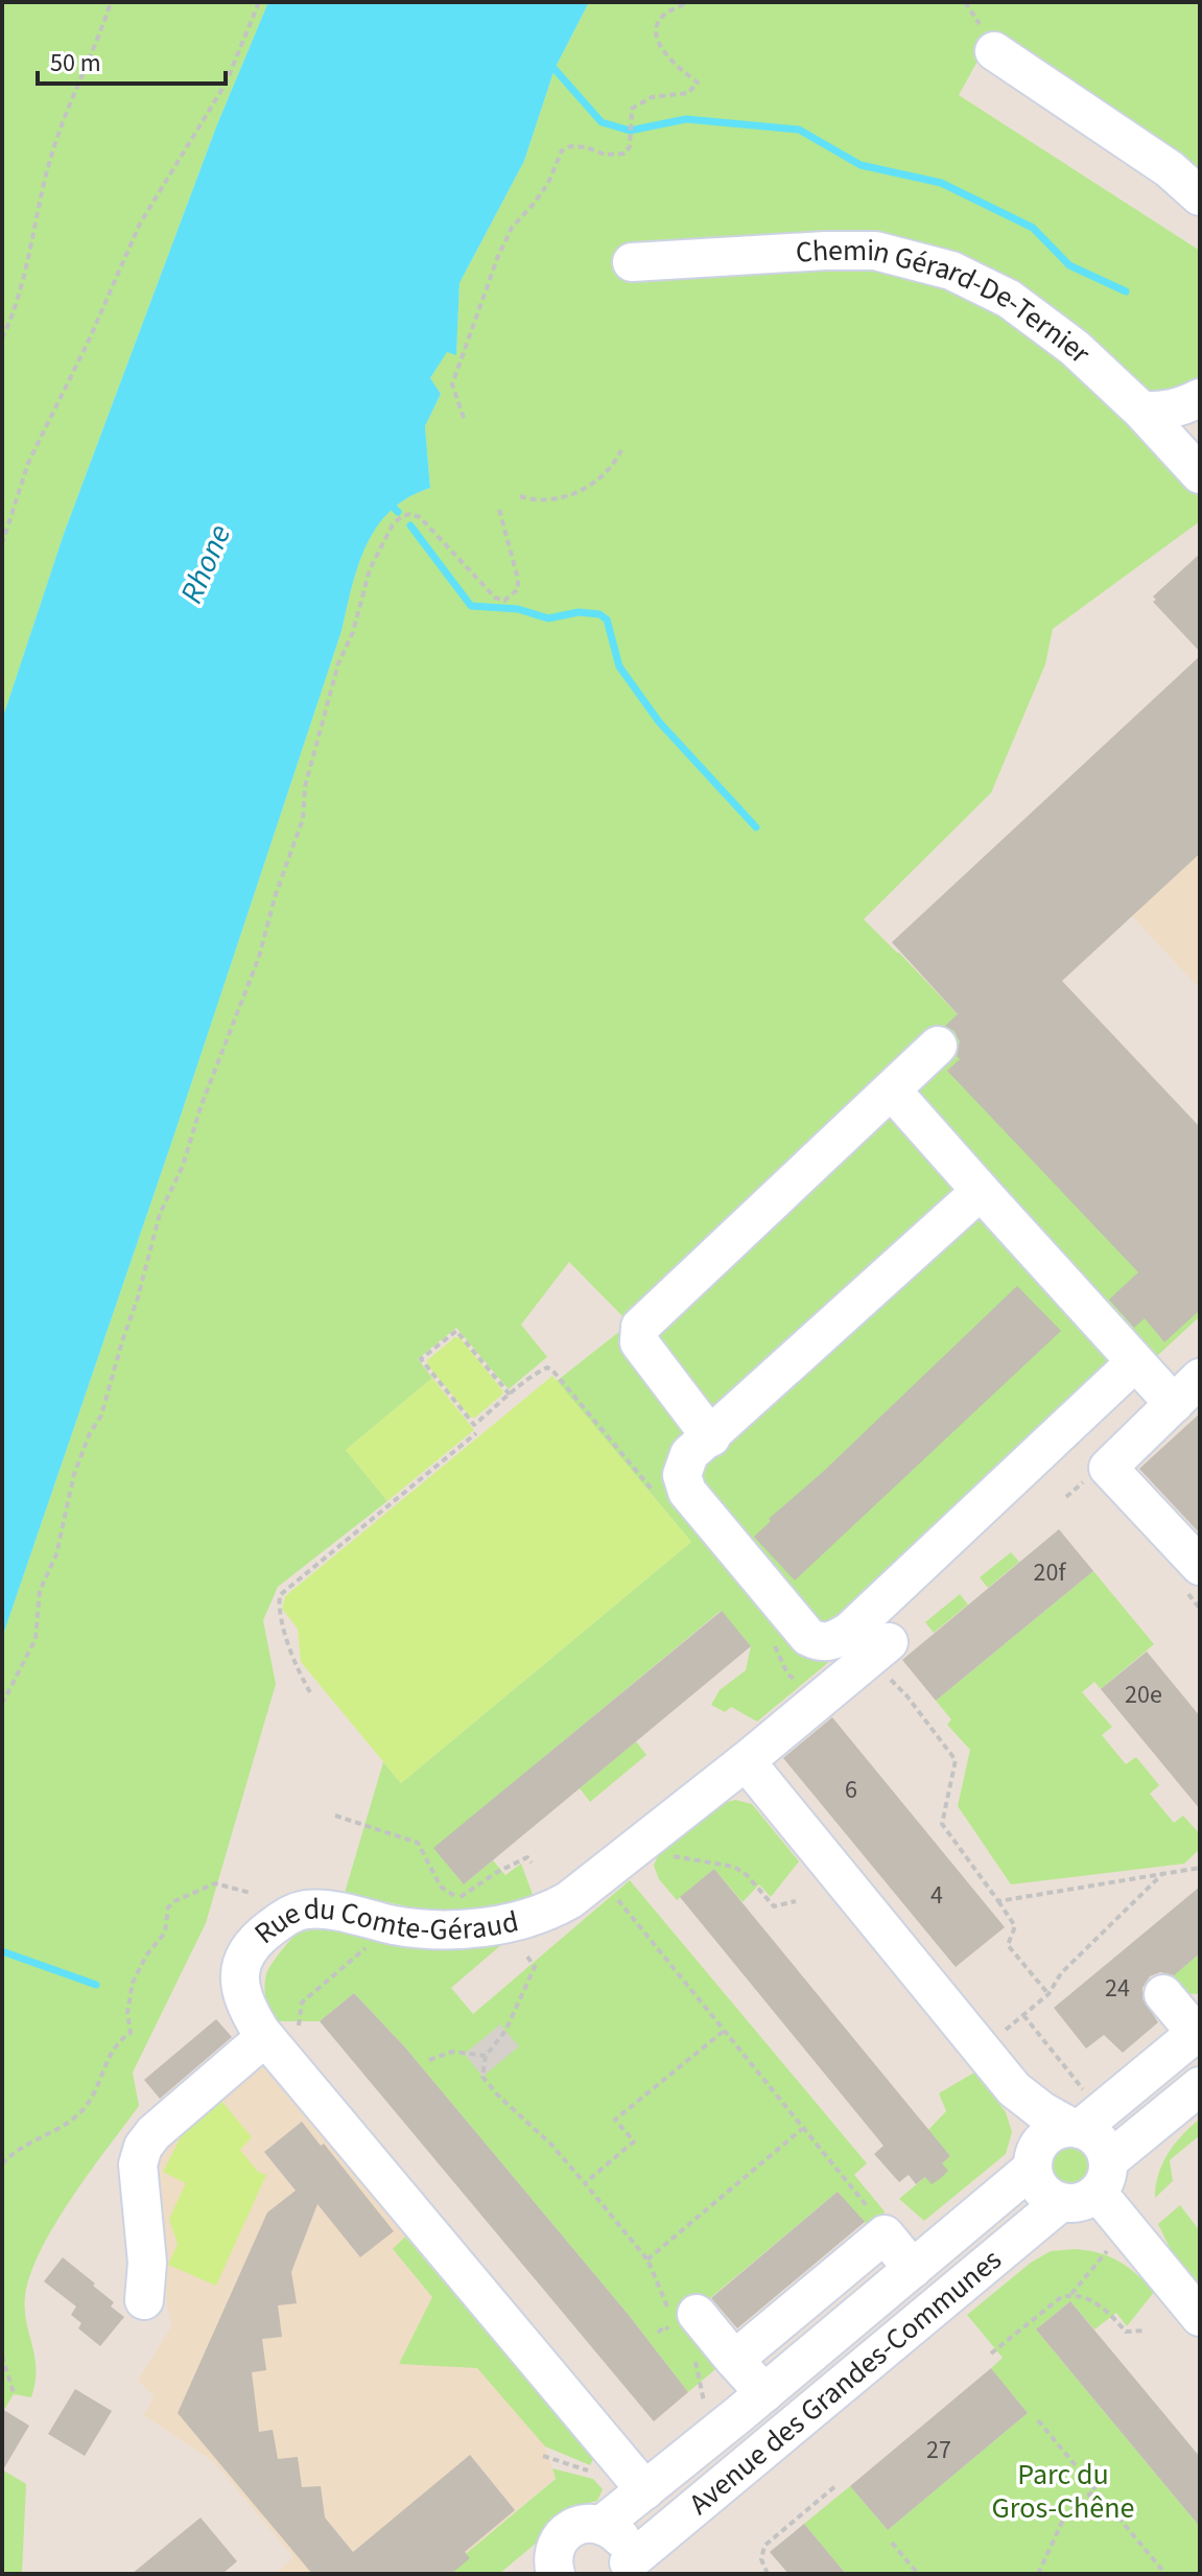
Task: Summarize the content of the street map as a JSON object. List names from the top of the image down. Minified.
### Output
{"streets":{"street":["Chemin Gérard-De-Ternier","Rue du Comte-Géraud","Avenue des Grandes-Communes"]},"crossings":[["Rue du Comte-Géraud","Avenue des Grandes-Communes"]],"water":["Rhone"],"parks":["Parc du Gros-Chêne"],"house_numbers":["20f","20e","6","4","24","27"],"scale_bar":"50 m"}
